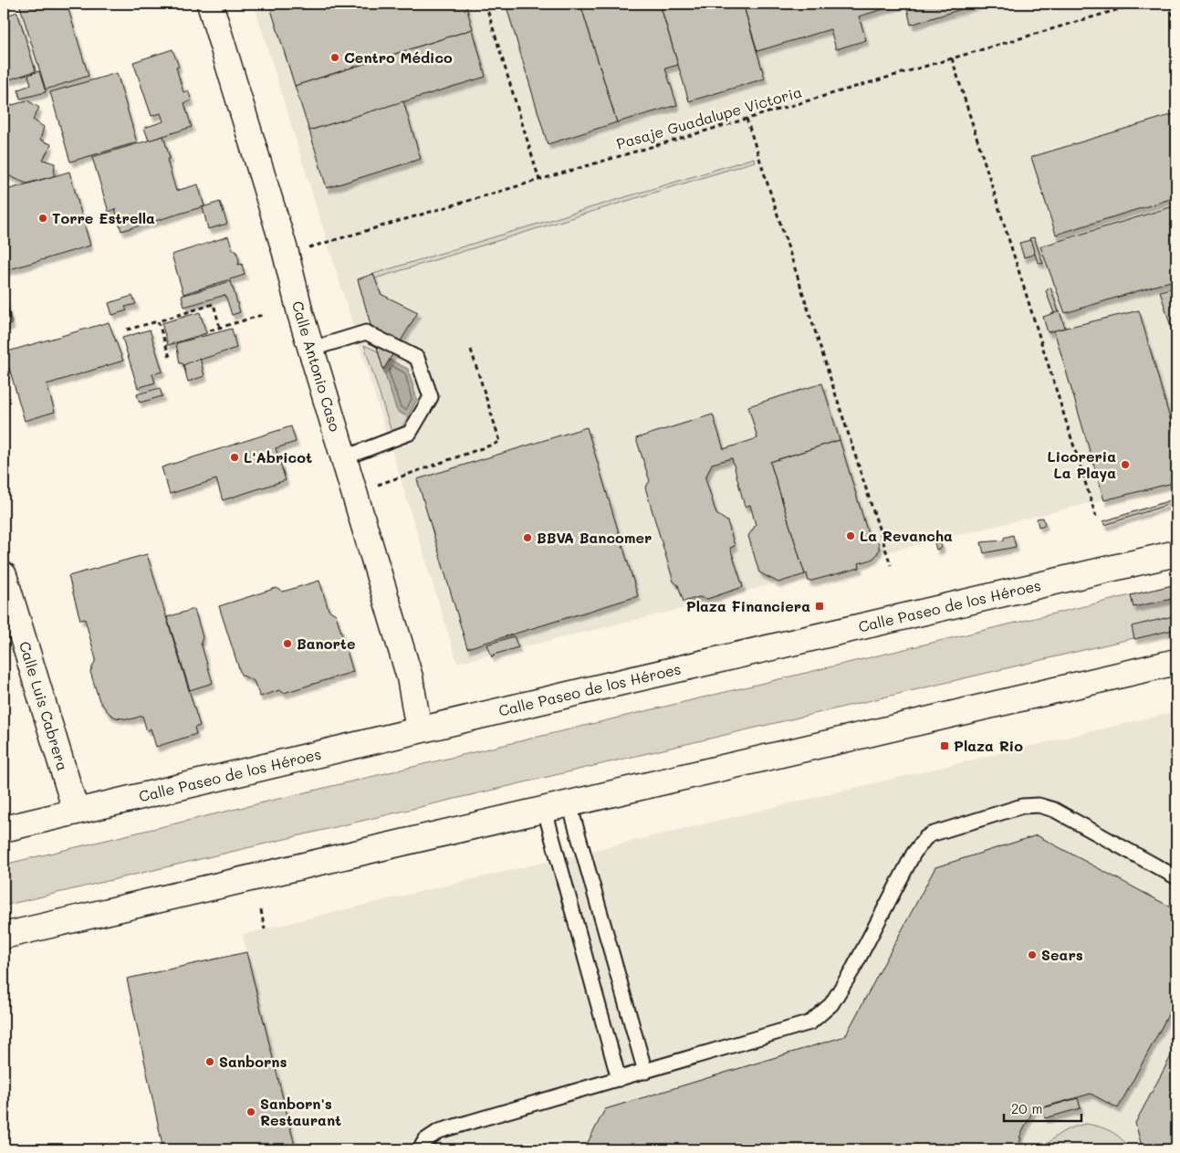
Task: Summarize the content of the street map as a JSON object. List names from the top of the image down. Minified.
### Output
{"streets":{"main road":["Calle Antonio Caso","Calle Paseo de los Héroes","Calle Luis Cabrera"],"path":["Pasaje Guadalupe Victoria"]},"crossings":[["Pasaje Guadalupe Victoria","Calle Antonio Caso"],["Calle Antonio Caso","Calle Paseo de los Héroes"],["Calle Paseo de los Héroes","Calle Luis Cabrera"]],"places":{"other":["Centro Médico","Torre Estrella","L'Abricot","Licoreria La Playa","La Revancha","BBVA Bancomer","Banorte","Sears","Sanborns","Sanborn's Restaurant"],"transit":["Plaza Financiera","Plaza Rio"]},"scale_bar":"20 m"}
